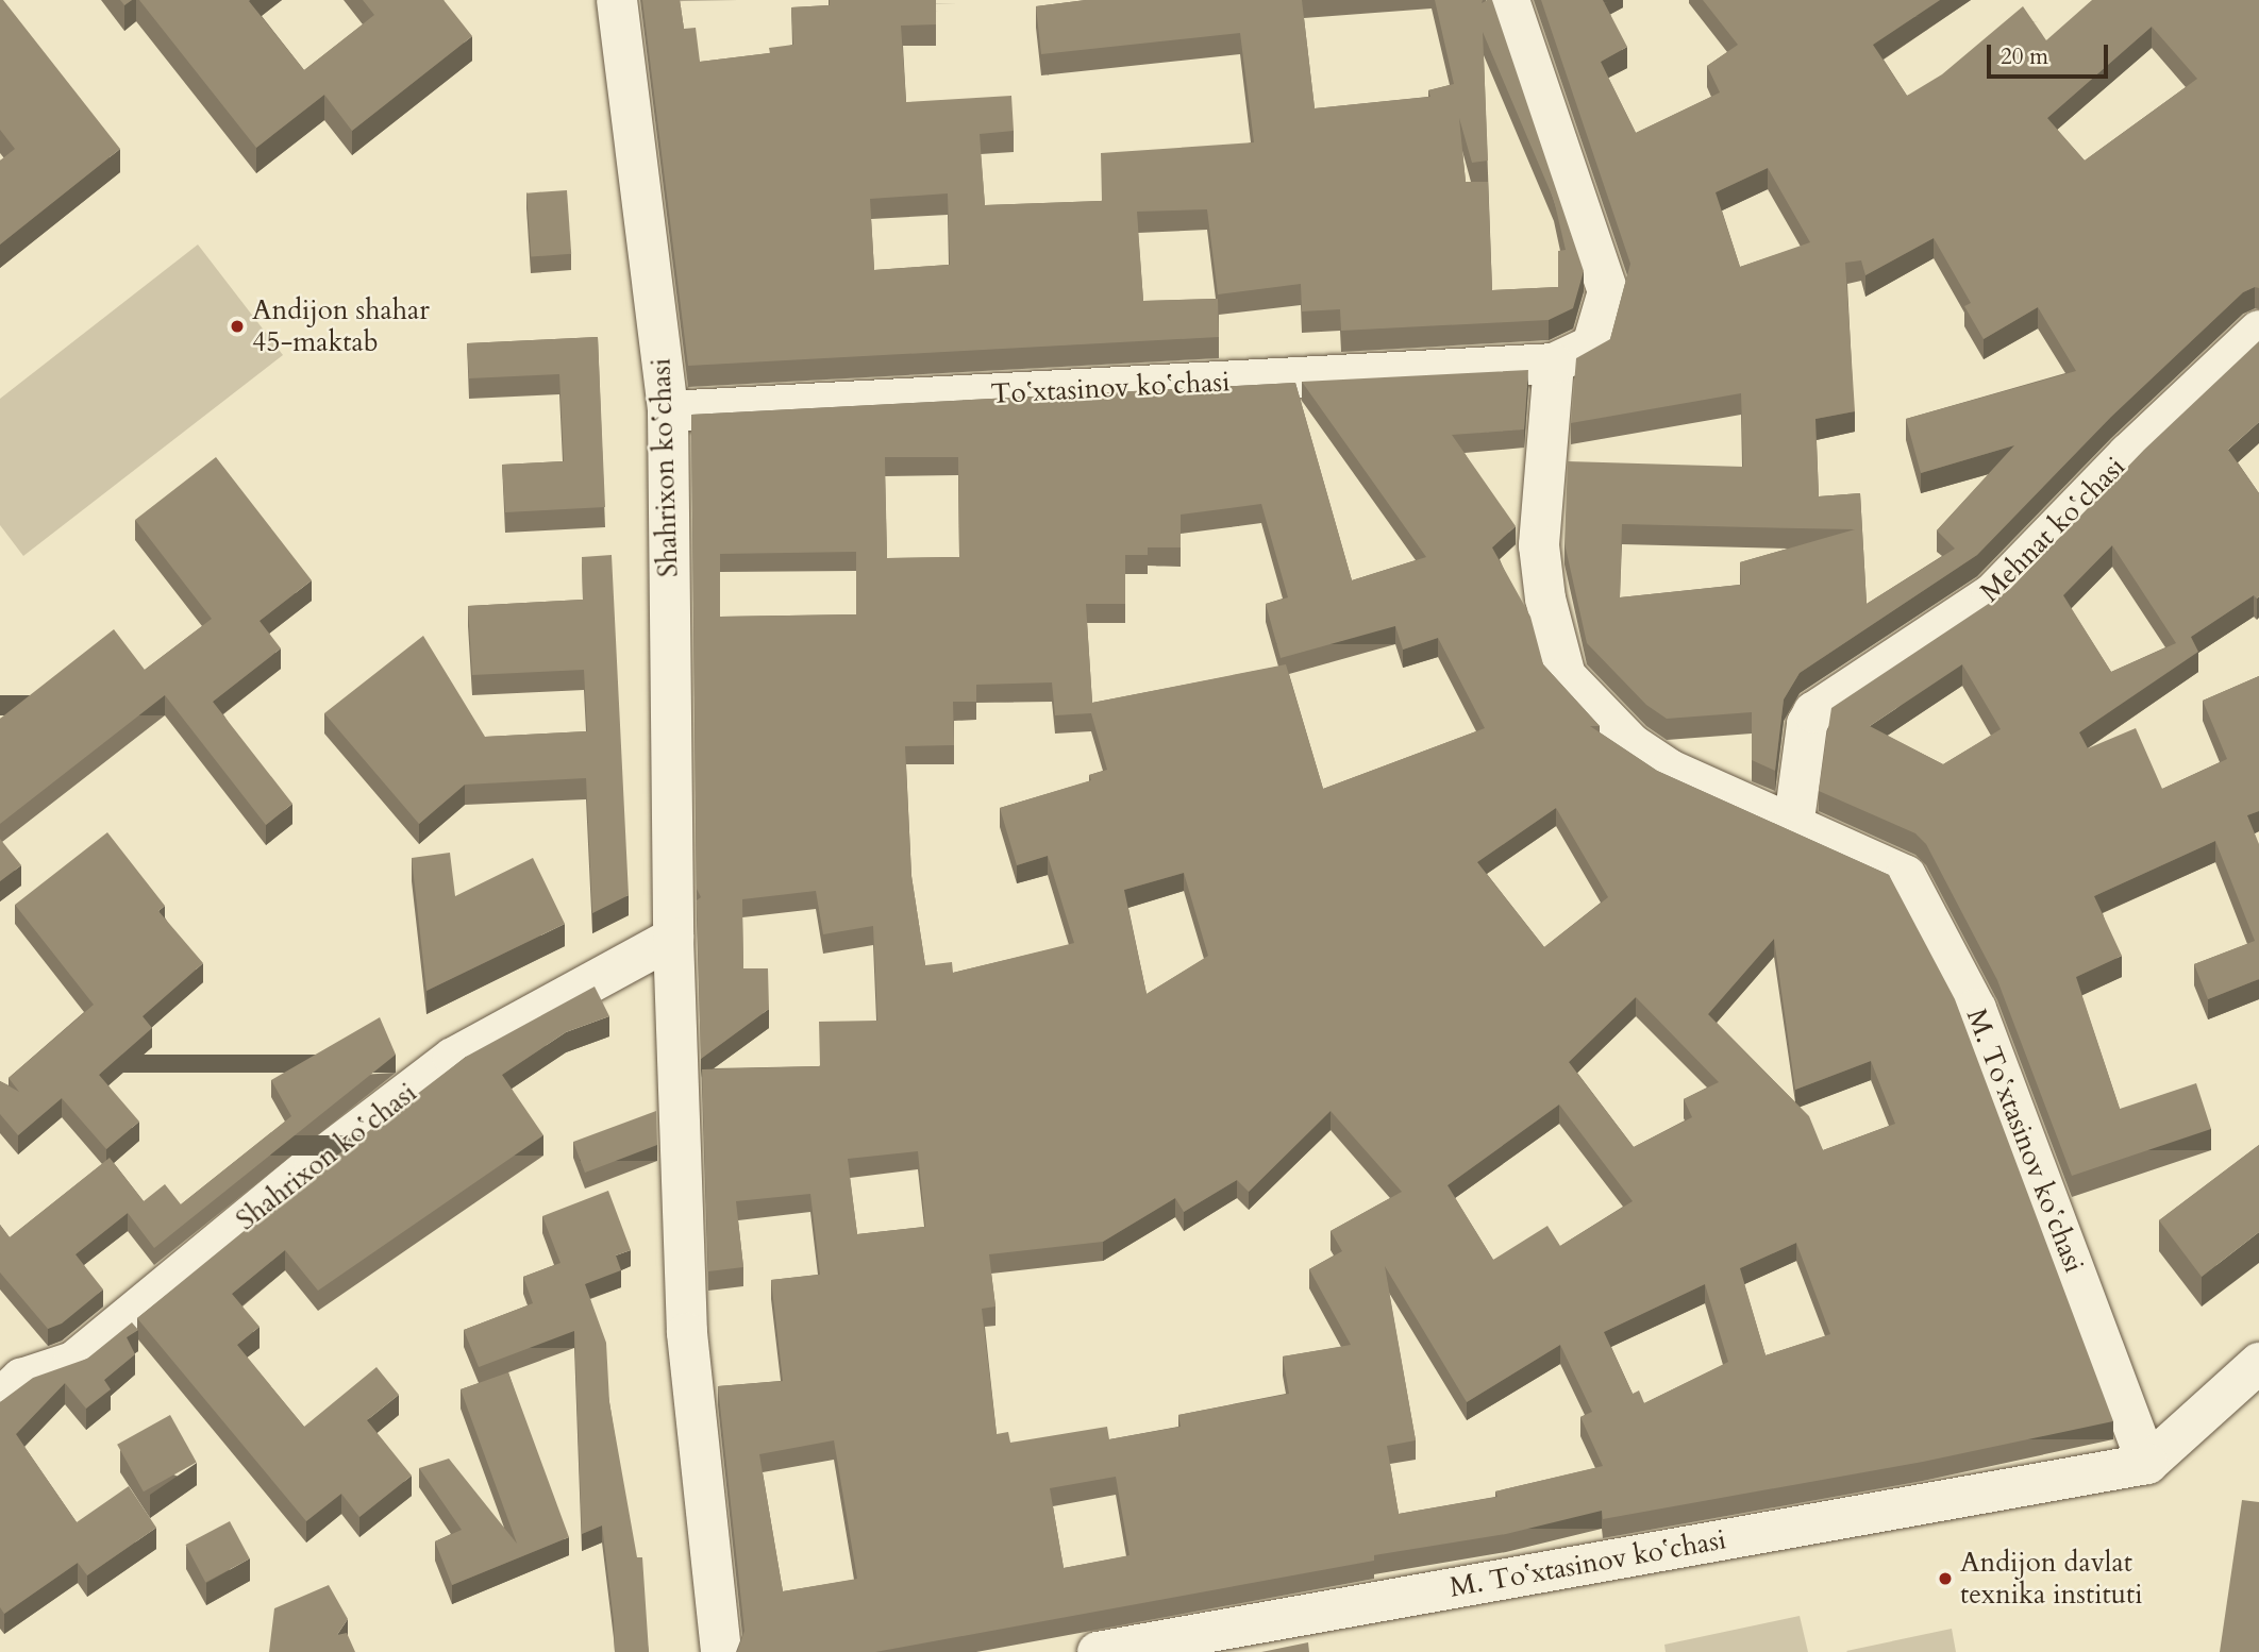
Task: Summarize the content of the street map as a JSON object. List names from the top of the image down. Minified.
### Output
{"streets":{"street":["Toʻxtasinov koʻchasi","Shahrixon koʻchasi","Mehnat koʻchasi","M. Toʻxtasinov koʻchasi"]},"crossings":[["Toʻxtasinov koʻchasi","Shahrixon koʻchasi"],["Toʻxtasinov koʻchasi","M. Toʻxtasinov koʻchasi"],["Mehnat koʻchasi","M. Toʻxtasinov koʻchasi"]],"places":["Andijon shahar 45-maktab","Andijon davlat texnika instituti"],"scale_bar":"20 m"}
